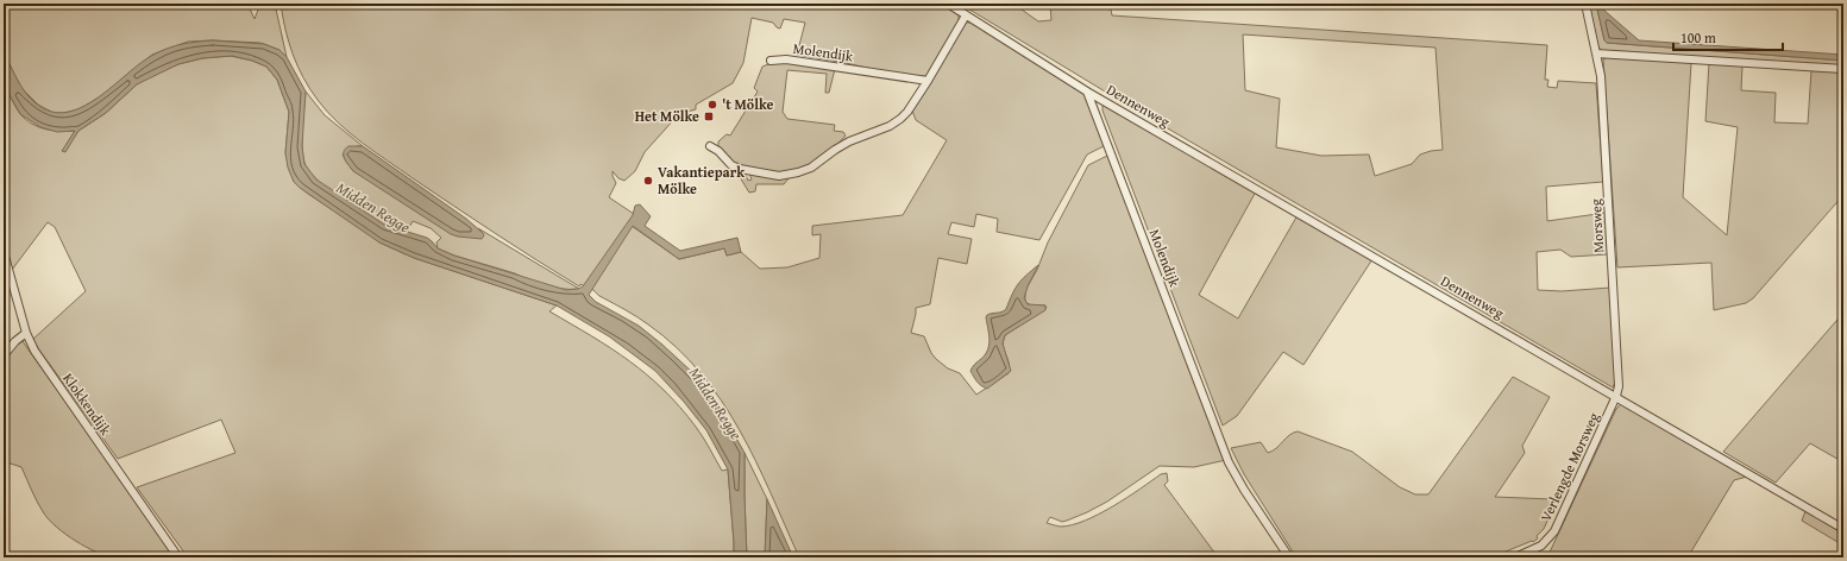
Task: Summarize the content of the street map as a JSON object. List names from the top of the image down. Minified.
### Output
{"streets":{"street":["Molendijk","Dennenweg","Morsweg","Klokkendijk","Verlengde Morsweg"]},"crossings":[["Molendijk","Dennenweg"],["Dennenweg","Morsweg"],["Dennenweg","Verlengde Morsweg"],["Morsweg","Verlengde Morsweg"]],"water":["Midden Regge"],"places":{"other":["'t Mölke","Vakantiepark Mölke"],"transit":["Het Mölke"]},"scale_bar":"100 m"}
